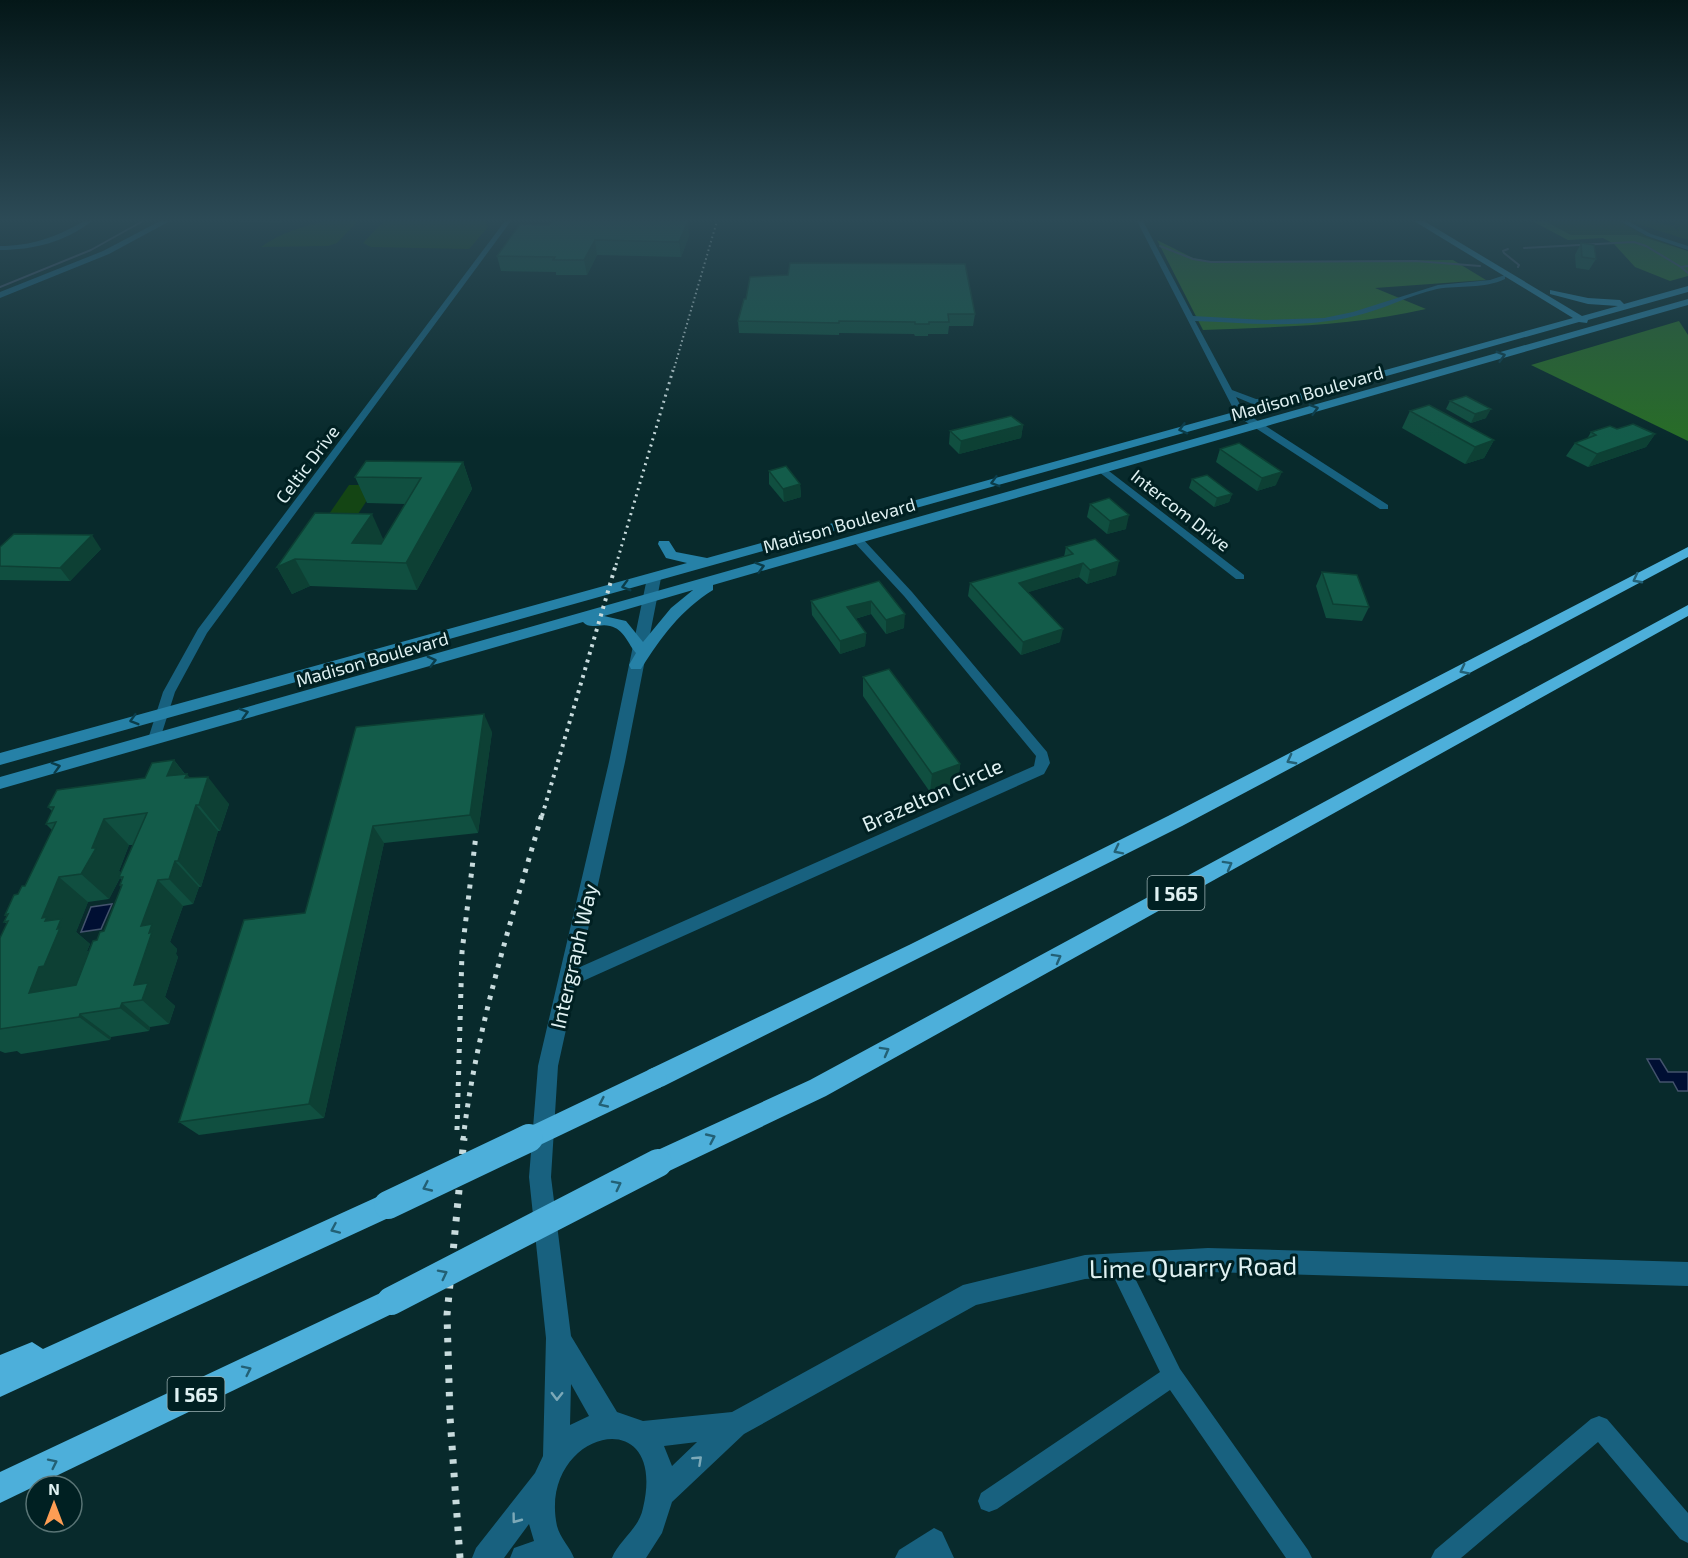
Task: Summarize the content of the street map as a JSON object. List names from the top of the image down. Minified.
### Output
{"streets":{"highway":["I 565"],"main road":["Madison Boulevard"],"street":["Celtic Drive","Intercom Drive","Brazelton Circle","Intergraph Way","Lime Quarry Road"]},"crossings":[["Madison Boulevard","Celtic Drive"],["Madison Boulevard","Intercom Drive"],["Madison Boulevard","Brazelton Circle"],["Madison Boulevard","Intergraph Way"],["Brazelton Circle","Intergraph Way"]],"north":"top"}
